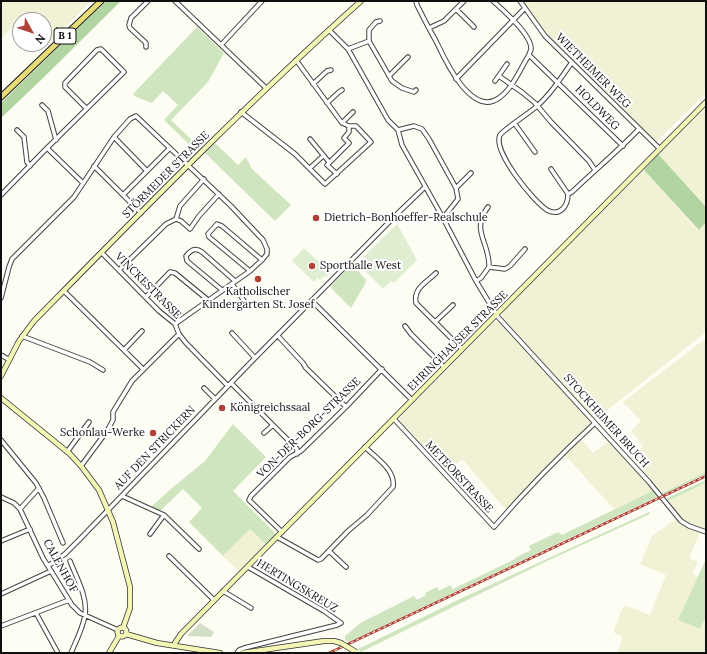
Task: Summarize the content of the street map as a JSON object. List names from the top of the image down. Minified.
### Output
{"streets":{"main road":["B 1","STÖRMEDER STRASSE","EHRINGHAUSER STRASSE"],"street":["WIETHEIMER WEG","HOLDWEG","VINCKESTRASSE","STOCKHEIMER BRUCH","VON-DER-BORG-STRASSE","AUF DEN STRICKERN","METEORSTRASSE","CALENHOF","HERTINGSKREUZ"]},"crossings":[["WIETHEIMER WEG","EHRINGHAUSER STRASSE"],["STÖRMEDER STRASSE","VINCKESTRASSE"],["VINCKESTRASSE","VON-DER-BORG-STRASSE"],["VINCKESTRASSE","AUF DEN STRICKERN"],["EHRINGHAUSER STRASSE","STOCKHEIMER BRUCH"],["EHRINGHAUSER STRASSE","VON-DER-BORG-STRASSE"],["EHRINGHAUSER STRASSE","METEORSTRASSE"],["EHRINGHAUSER STRASSE","HERTINGSKREUZ"],["STOCKHEIMER BRUCH","AUF DEN STRICKERN"],["STOCKHEIMER BRUCH","METEORSTRASSE"],["AUF DEN STRICKERN","CALENHOF"]],"places":["Dietrich-Bonhoeffer-Realschule","Sporthalle West","Katholischer Kindergarten St. Josef","Königreichssaal","Schonlau-Werke"],"north":"bottom right"}
